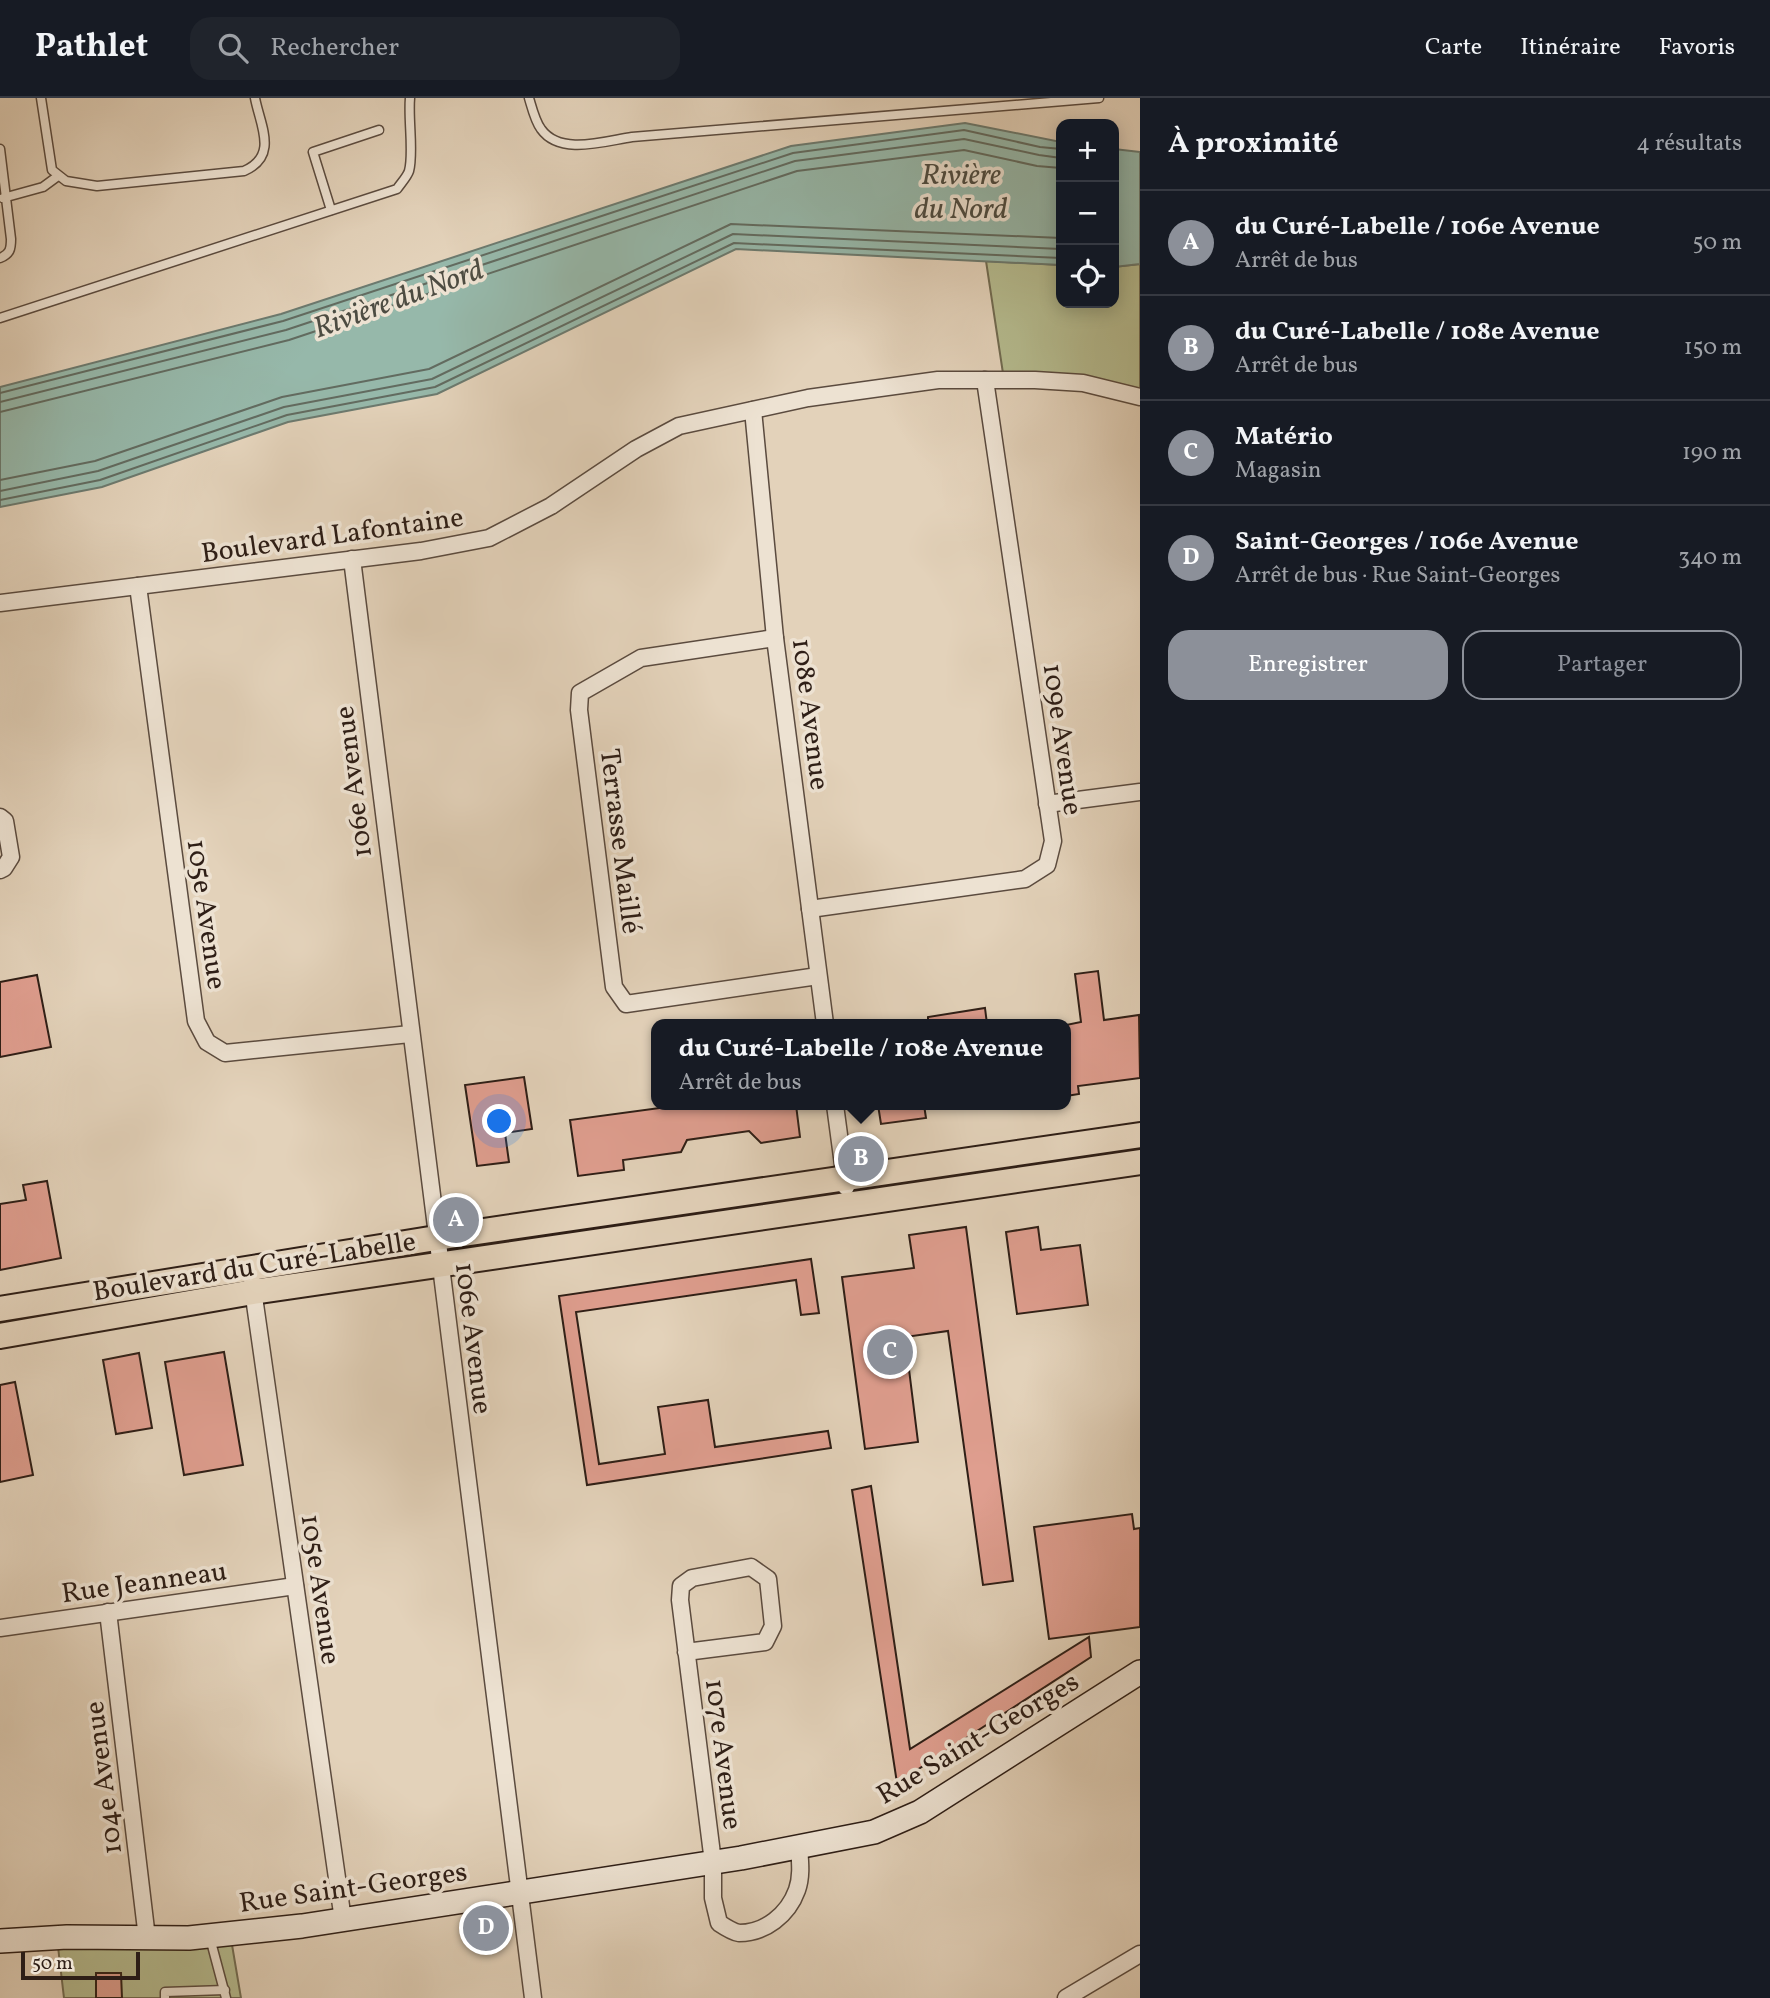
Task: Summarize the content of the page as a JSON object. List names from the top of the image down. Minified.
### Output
{"streets":{"main road":["Boulevard du Curé-Labelle"],"street":["Boulevard Lafontaine","108e Avenue","109e Avenue","106e Avenue","Terrasse Maillé","105e Avenue","Rue Jeanneau","Rue Saint-Georges","107e Avenue","104e Avenue"]},"crossings":[["Boulevard Lafontaine","108e Avenue"],["Boulevard Lafontaine","109e Avenue"],["Boulevard Lafontaine","106e Avenue"],["Boulevard Lafontaine","105e Avenue"],["108e Avenue","109e Avenue"],["108e Avenue","Terrasse Maillé"],["106e Avenue","105e Avenue"],["106e Avenue","Boulevard du Curé-Labelle"],["106e Avenue","Rue Saint-Georges"],["105e Avenue","Boulevard du Curé-Labelle"],["105e Avenue","Rue Jeanneau"],["105e Avenue","Rue Saint-Georges"],["Rue Jeanneau","104e Avenue"],["Rue Saint-Georges","107e Avenue"],["Rue Saint-Georges","104e Avenue"]],"water":["Rivière du Nord"],"scale_bar":"50 m","page":{"header":"Pathlet","search":"Rechercher","nav":["Carte","Itinéraire","Favoris"],"heading":["À proximité","4 résultats"],"map_buttons":["+","−"],"list":[{"mark":"A","name":"du Curé-Labelle / 106e Avenue","note":"Arrêt de bus","value":"50 m"},{"mark":"B","name":"du Curé-Labelle / 108e Avenue","note":"Arrêt de bus","value":"150 m"},{"mark":"C","name":"Matério","note":"Magasin","value":"190 m"},{"mark":"D","name":"Saint-Georges / 106e Avenue","note":"Arrêt de bus · Rue Saint-Georges","value":"340 m"}],"buttons":["Enregistrer","Partager"],"popup":["du Curé-Labelle / 108e Avenue","Arrêt de bus"],"pins":["B","A","C","D"],"scale":"50 m"}}
